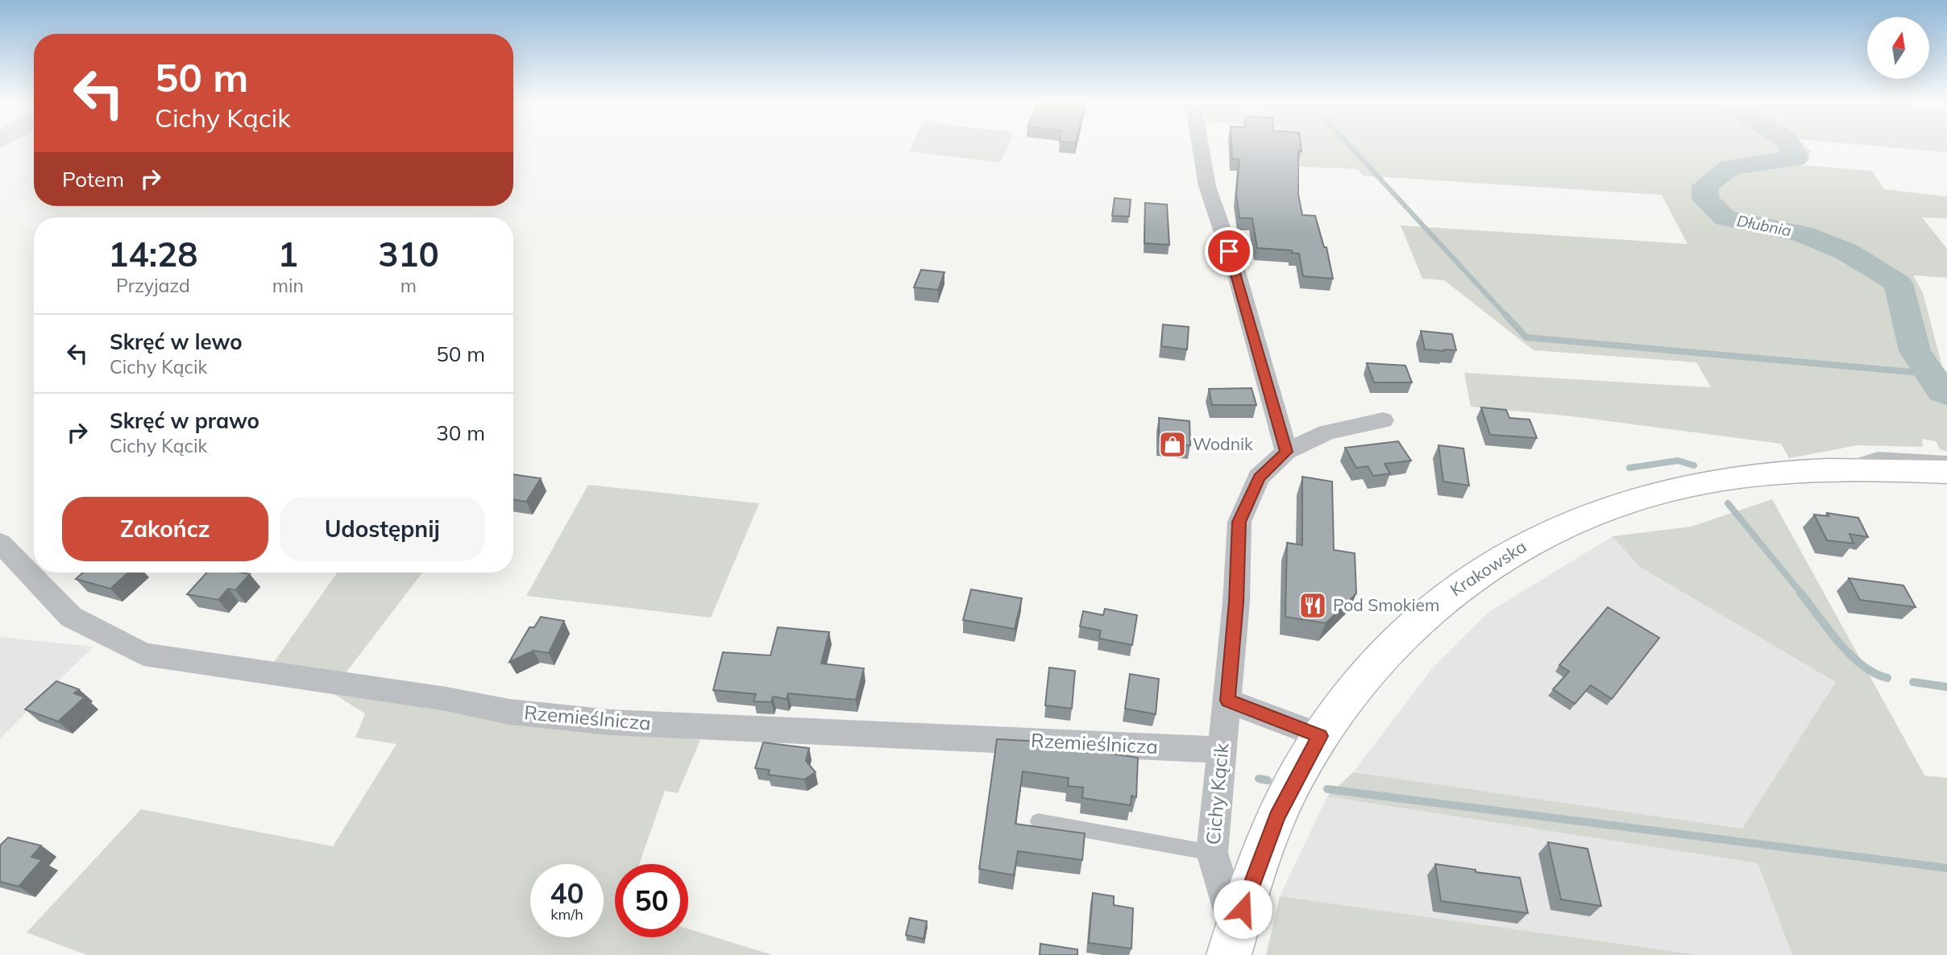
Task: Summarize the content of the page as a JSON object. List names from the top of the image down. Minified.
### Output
{"streets":{"main road":["Krakowska"],"street":["Rzemieślnicza","Cichy Kącik"]},"crossings":[["Krakowska","Cichy Kącik"],["Rzemieślnicza","Cichy Kącik"]],"water":["Dłubnia"],"places":{"shop":["Wodnik"],"restaurant":["Pod Smokiem"]},"north":"top","page":{"turn":["50 m","Cichy Kącik"],"then":"Potem","eta":["14:28","Przyjazd","1","min","310","m"],"list":[{"name":"Skręć w lewo","note":"Cichy Kącik","value":"50 m"},{"name":"Skręć w prawo","note":"Cichy Kącik","value":"30 m"}],"buttons":["Zakończ","Udostępnij"],"speed":"40 km/h","limit":"50"}}
